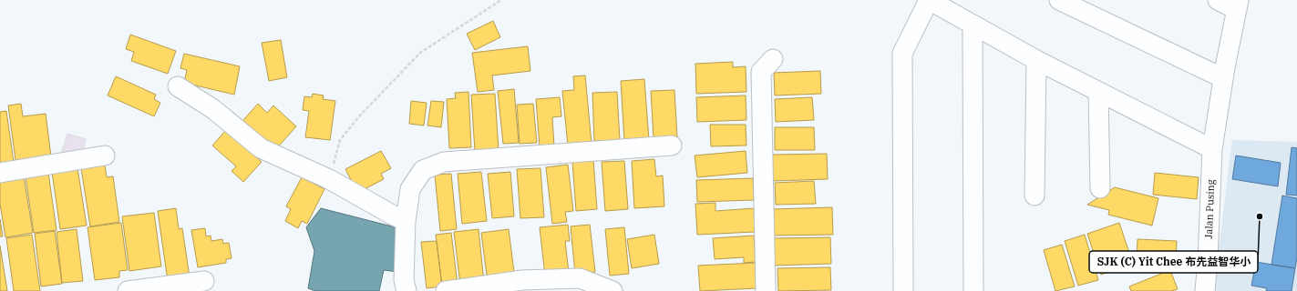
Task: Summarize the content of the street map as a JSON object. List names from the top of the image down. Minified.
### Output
{"streets":{"street":["Jalan Pusing"]},"places":["SJK (C) Yit Chee 布先益智华小"]}
